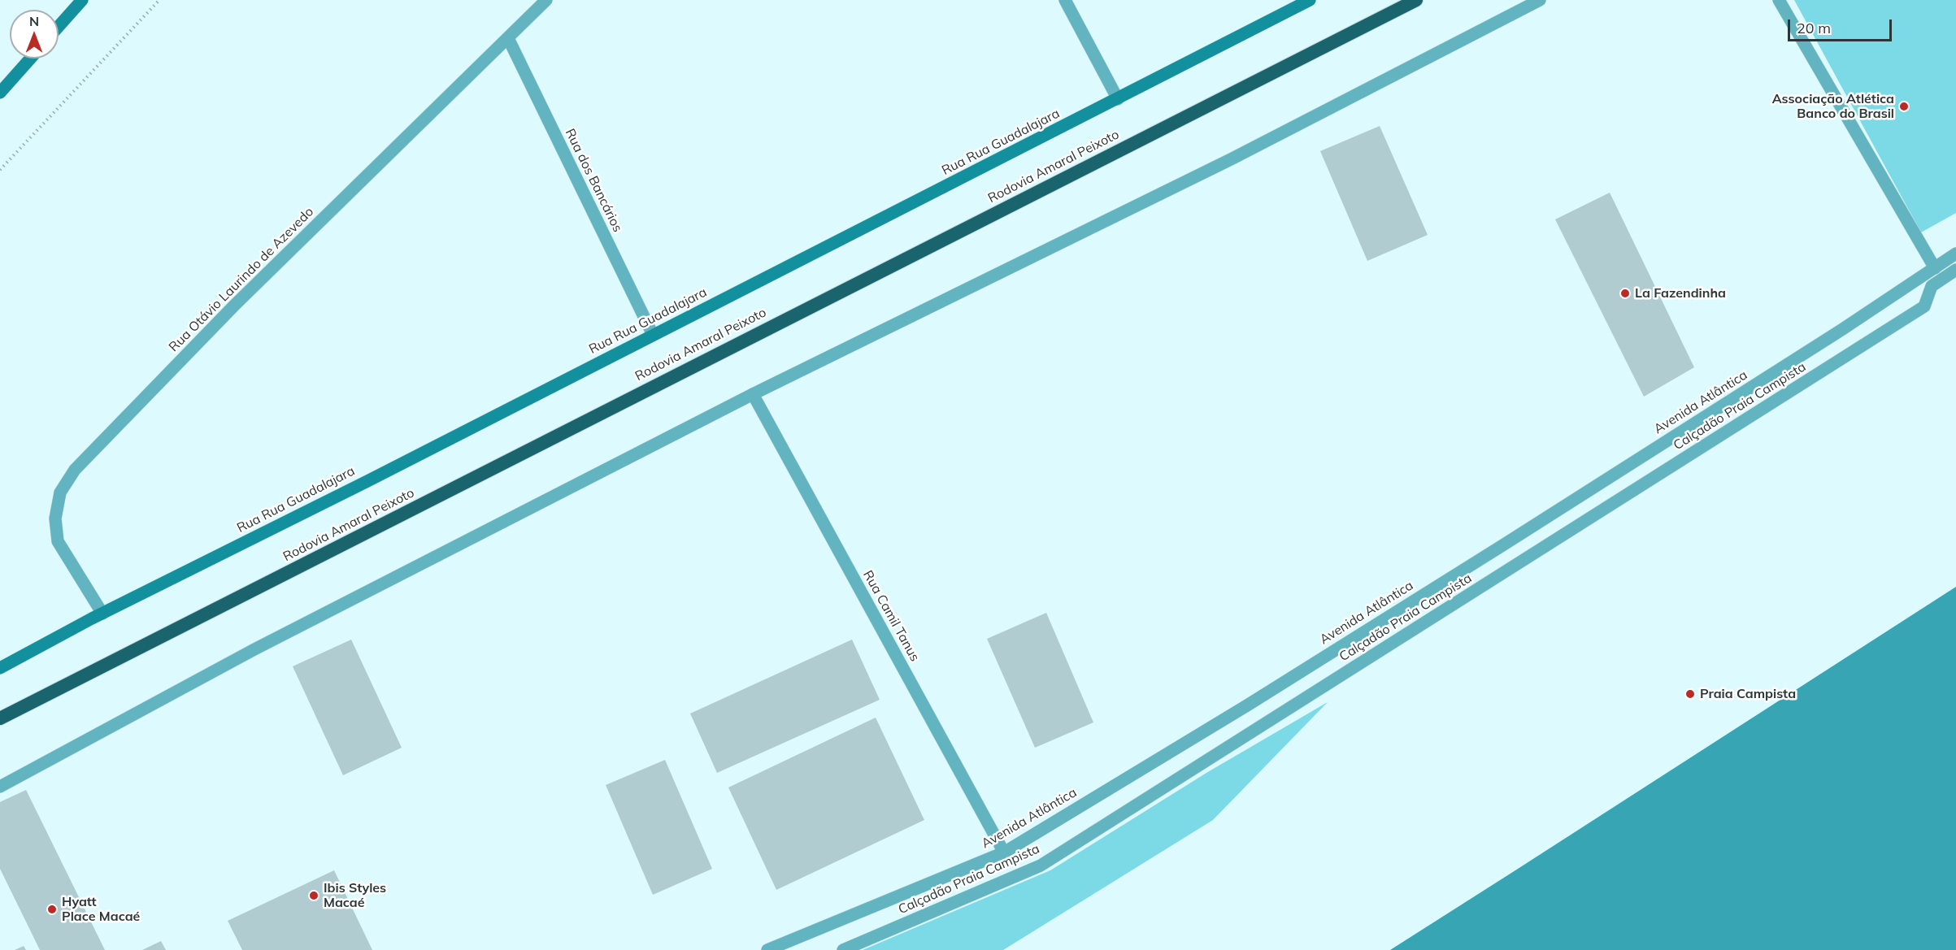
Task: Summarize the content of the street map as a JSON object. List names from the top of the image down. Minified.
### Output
{"streets":{"highway":["Rodovia Amaral Peixoto"],"main road":["Rua Rua Guadalajara"],"street":["Rua dos Bancários","Rua Otávio Laurindo de Azevedo","Avenida Atlântica","Calçadão Praia Campista","Rua Camil Tanus"]},"crossings":[["Rua Rua Guadalajara","Rua dos Bancários"],["Rua Rua Guadalajara","Rua Otávio Laurindo de Azevedo"],["Rua dos Bancários","Rua Otávio Laurindo de Azevedo"],["Avenida Atlântica","Rua Camil Tanus"]],"places":["Associação Atlética Banco do Brasil","La Fazendinha","Praia Campista","Ibis Styles Macaé","Hyatt Place Macaé"],"scale_bar":"20 m","north":"top"}
